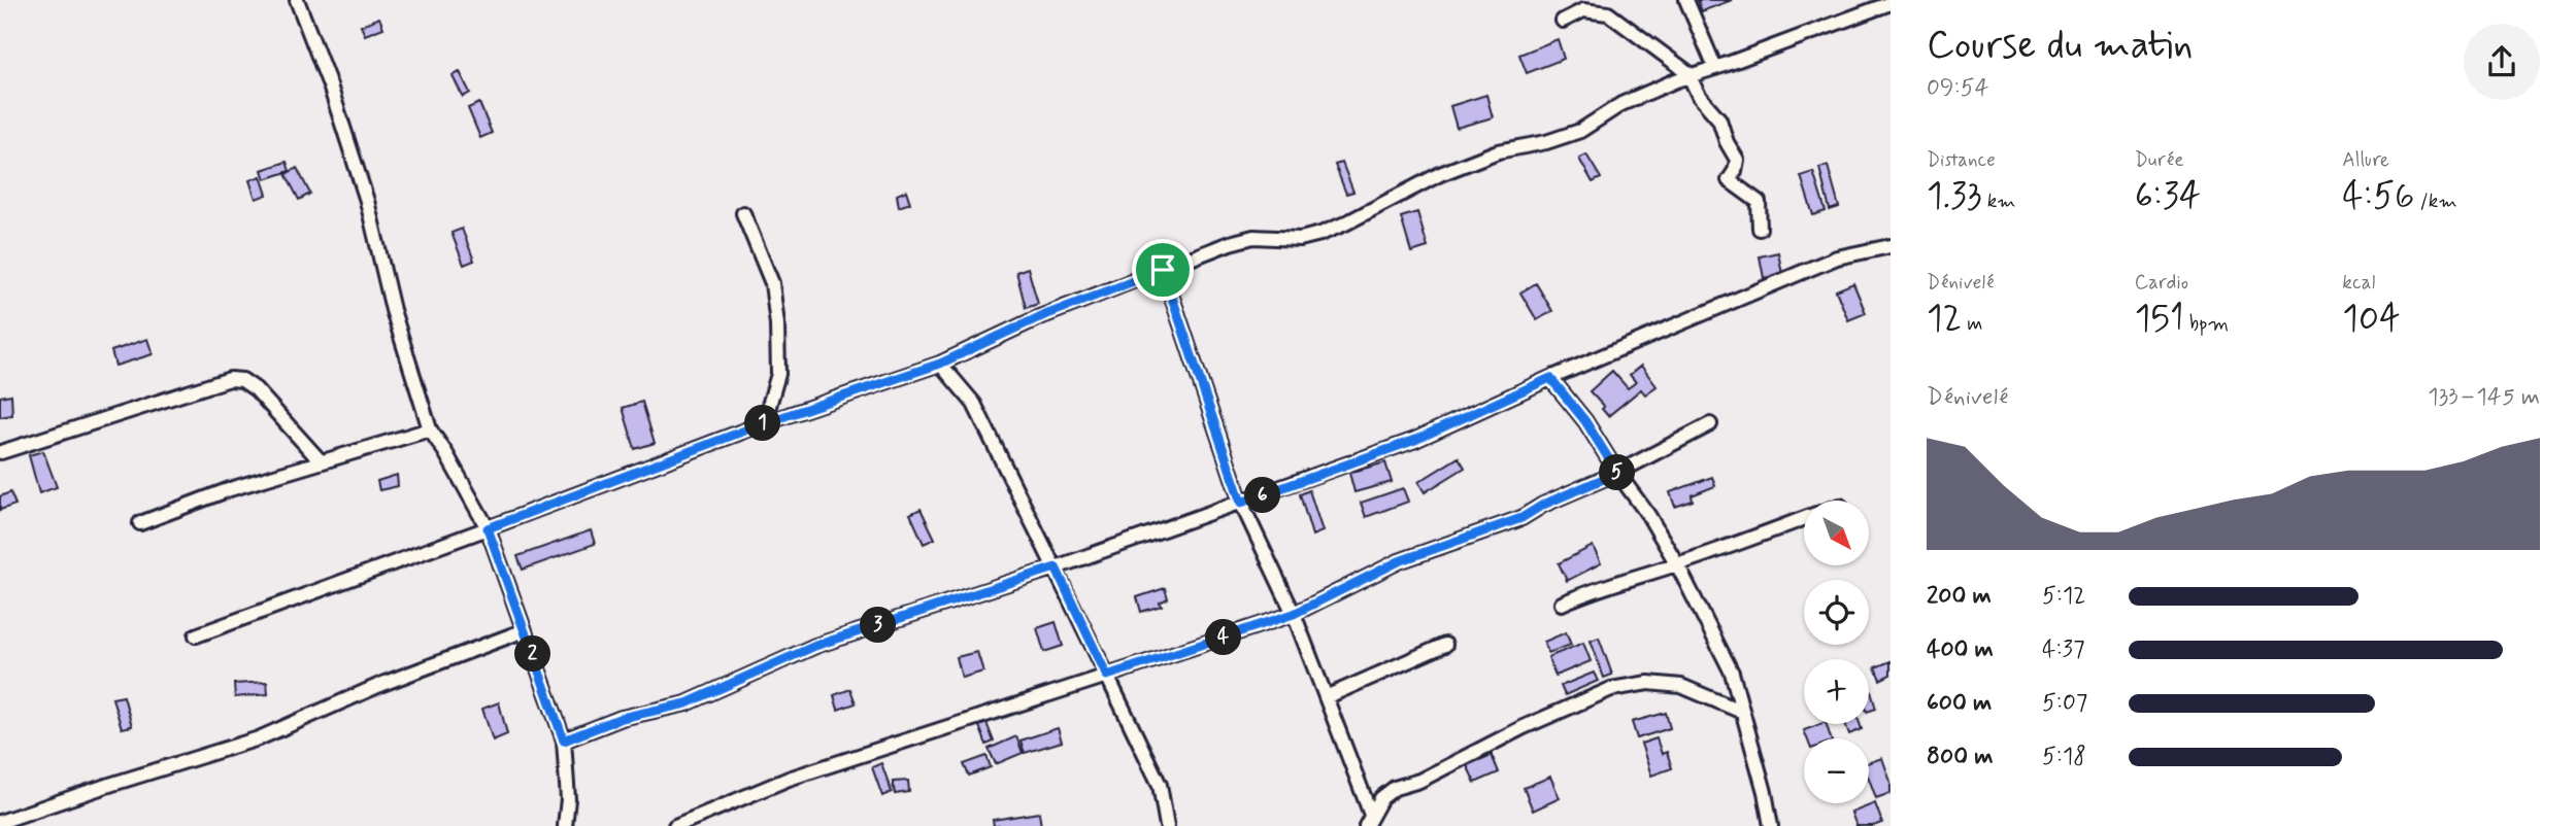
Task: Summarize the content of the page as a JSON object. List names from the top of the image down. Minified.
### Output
{"north":"bottom right","page":{"heading":["Course du matin","09:54"],"stats":[["Distance","1.33 km"],["Durée","6:34"],["Allure","4:56 /km"],["Dénivelé","12 m"],["Cardio","151 bpm"],["kcal","104"]],"chart":["Dénivelé","133–145 m"],"pins":["1","5","6","3","4","2"],"map_buttons":["+","−"],"list":[{"name":"200 m","note":"5:12"},{"name":"400 m","note":"4:37"},{"name":"600 m","note":"5:07"},{"name":"800 m","note":"5:18"}]}}
